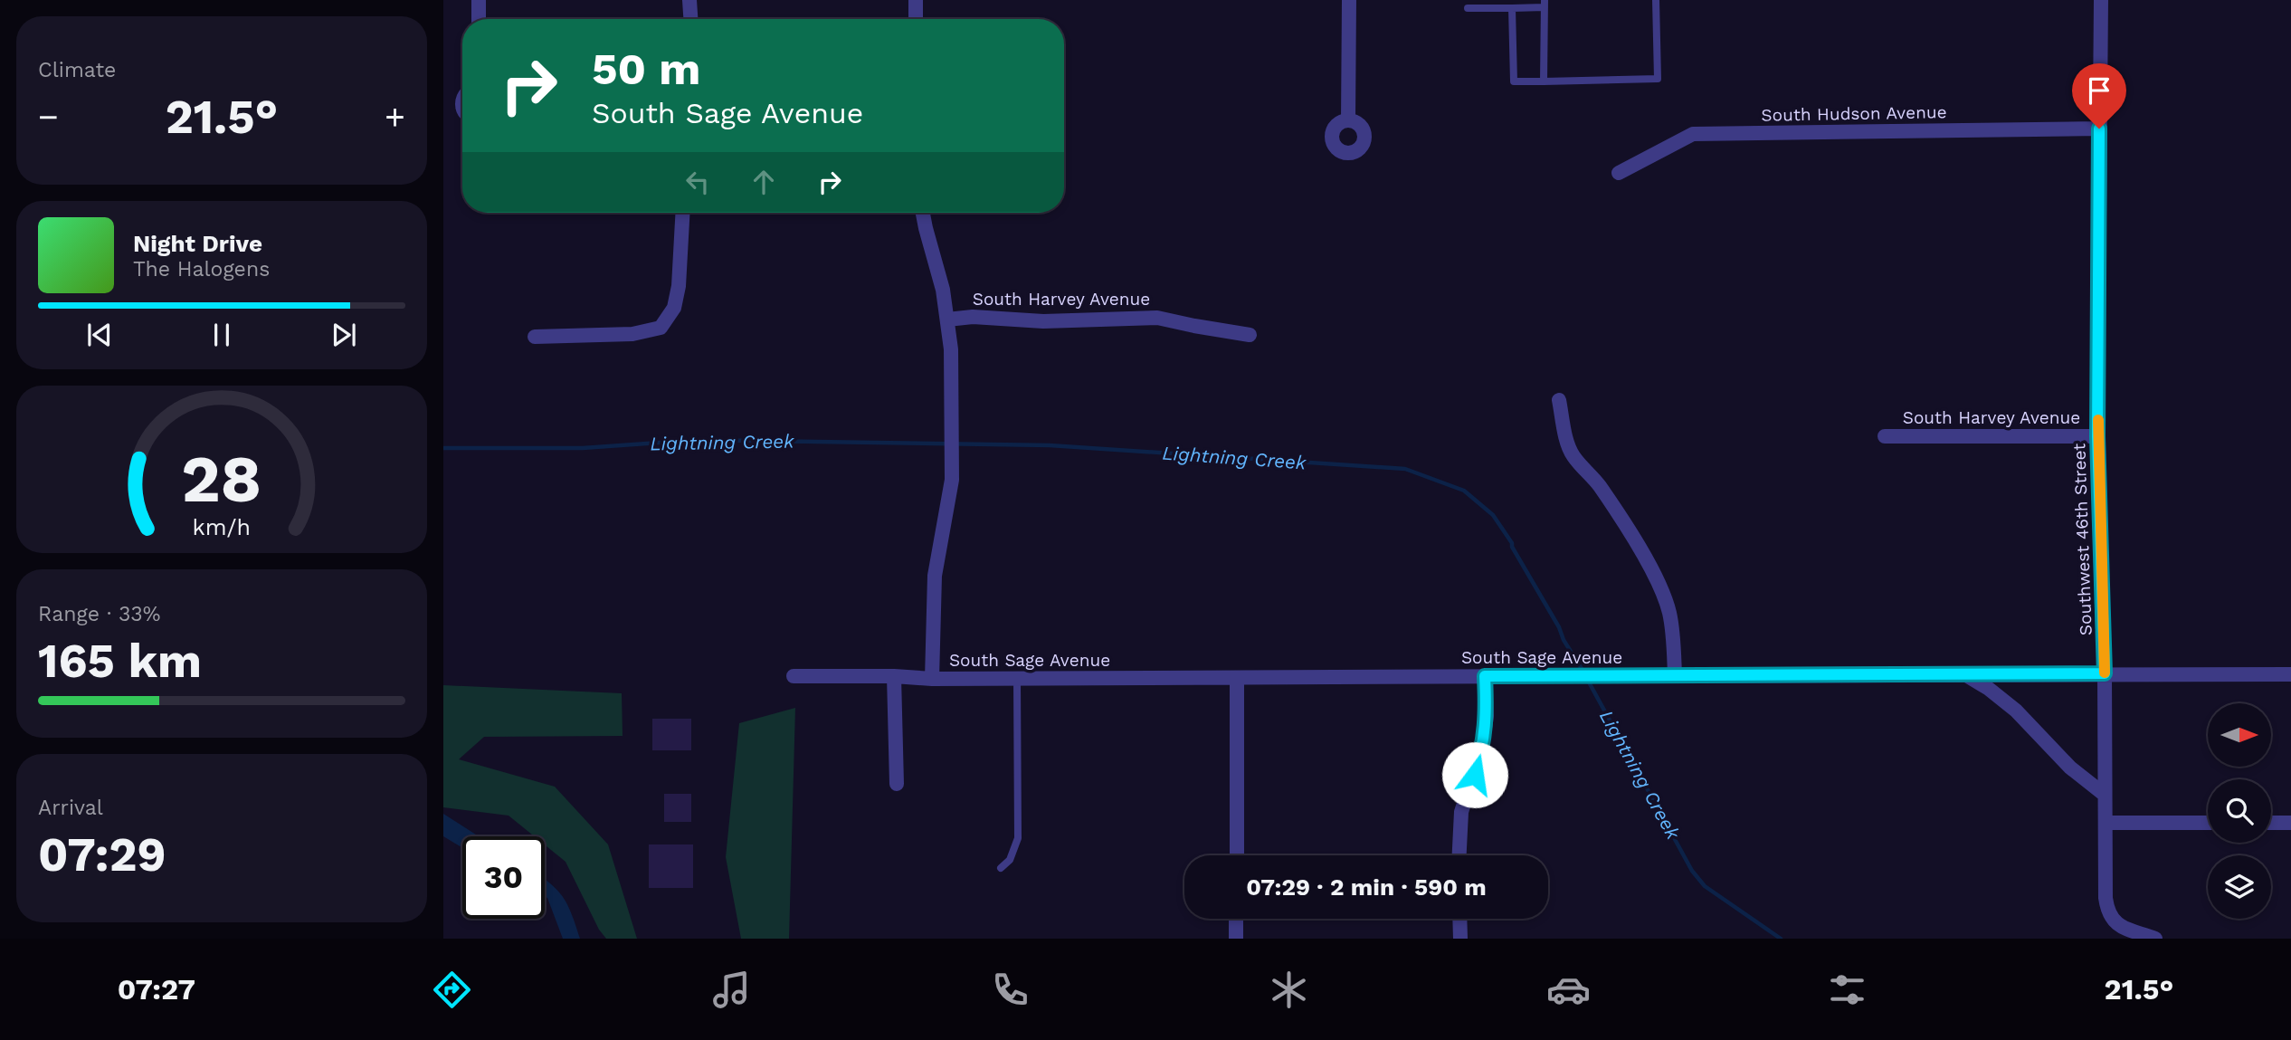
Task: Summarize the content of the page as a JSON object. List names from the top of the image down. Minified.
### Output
{"streets":{"street":["South Hudson Avenue","South Harvey Avenue","Southwest 46th Street","South Sage Avenue"]},"crossings":[["South Hudson Avenue","Southwest 46th Street"],["South Harvey Avenue","Southwest 46th Street"],["Southwest 46th Street","South Sage Avenue"]],"water":["Lightning Creek"],"north":"right","page":{"tile":["Climate",["Range · 33%","165 km"],["Arrival","07:29"]],"turn":["50 m","South Sage Avenue"],"heat":["−","21.5°","+"],"song":["Night Drive","The Halogens"],"limit":"30","trip":"07:29 · 2 min · 590 m","tabs":["07:27","21.5°"],"gauge":["28","km/h"]}}
